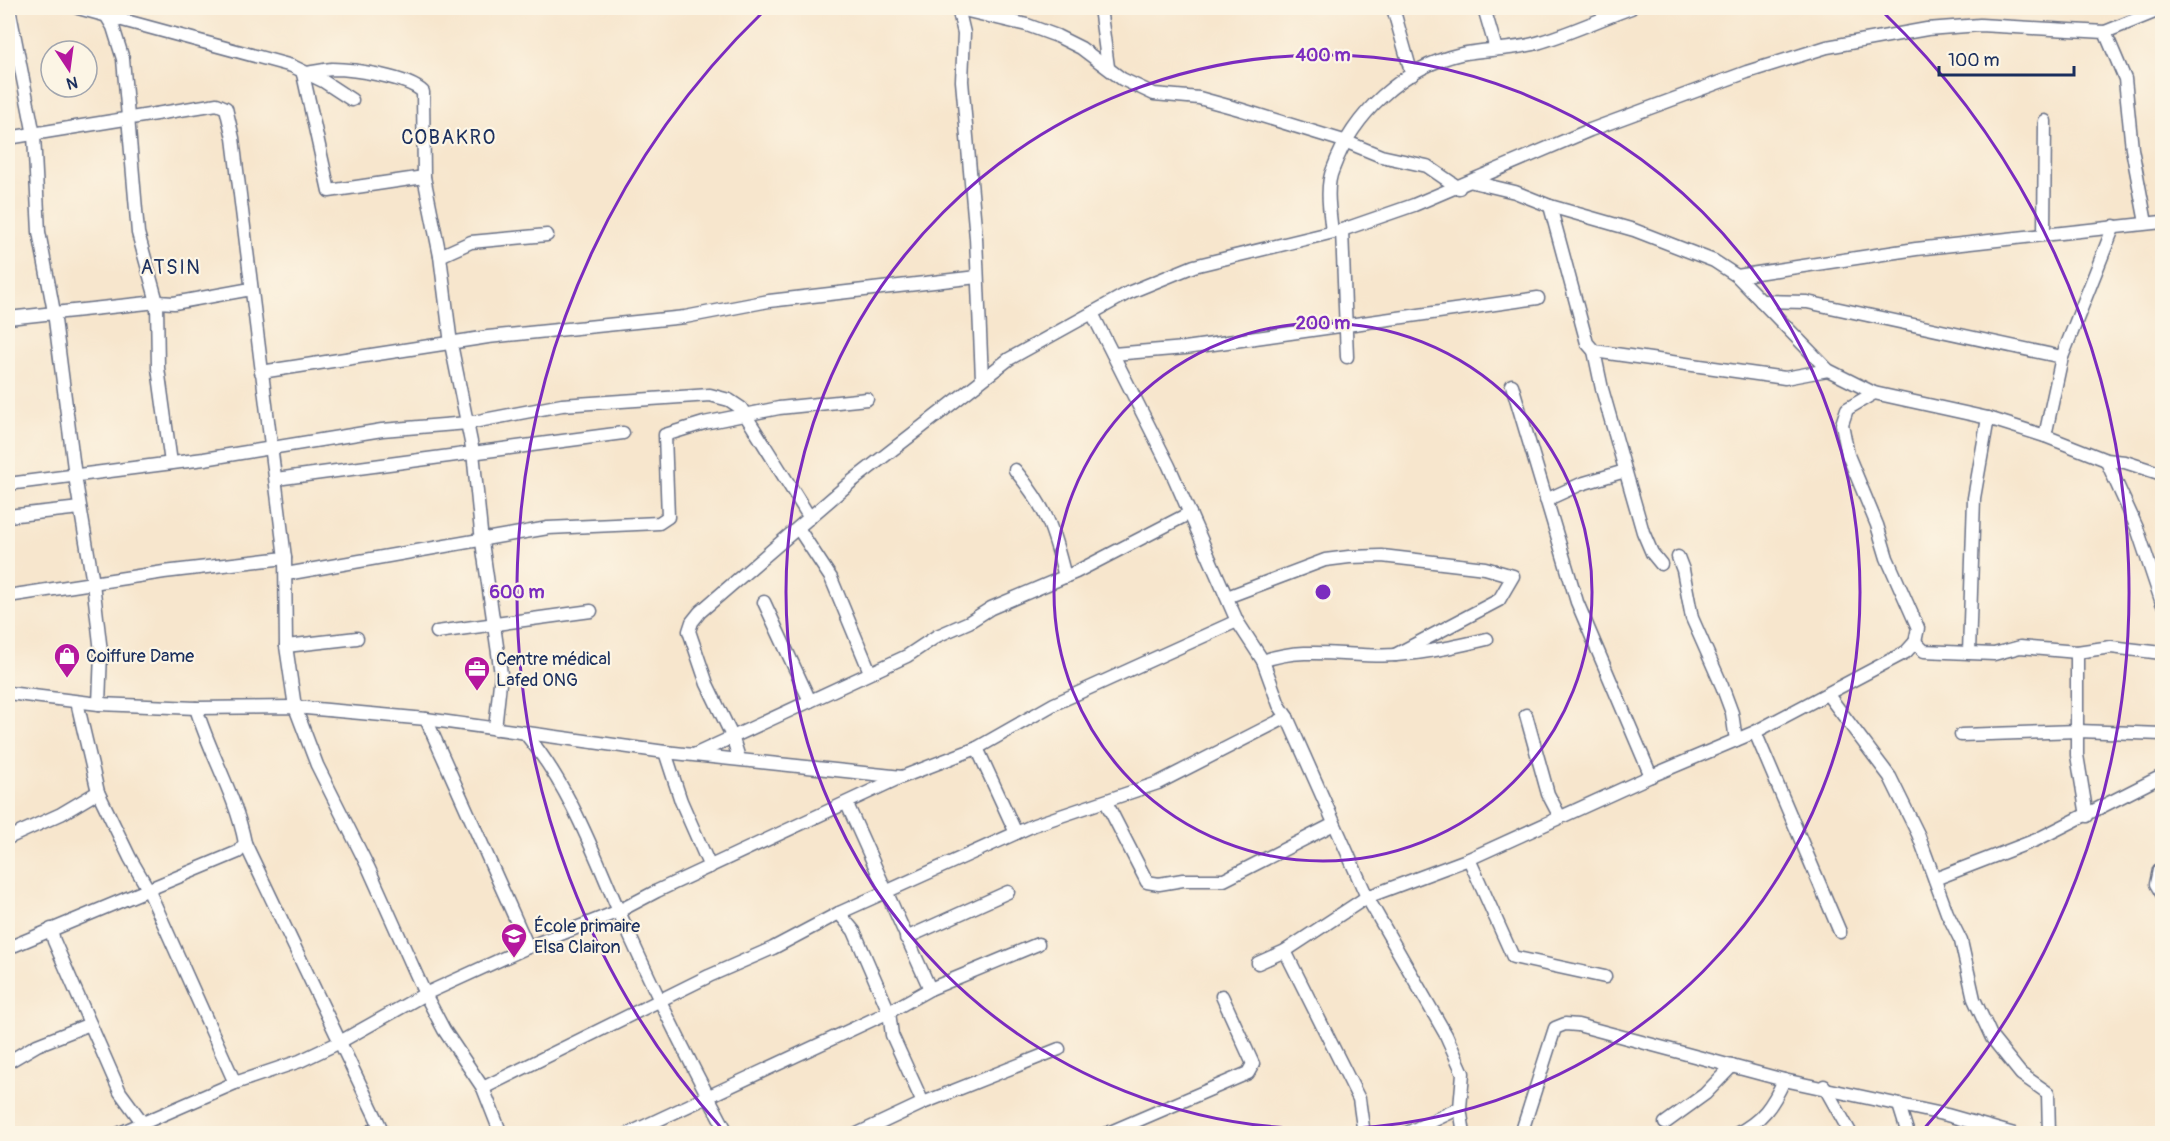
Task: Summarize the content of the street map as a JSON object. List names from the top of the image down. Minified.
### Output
{"districts":["COBAKRO","ATSIN"],"places":{"shop":["Coiffure Dame"],"office":["Centre médical Lafed ONG"],"school or university":["École primaire Elsa Clairon"]},"scale_bar":"100 m","north":"bottom","rings":["400 m","200 m","600 m"]}
